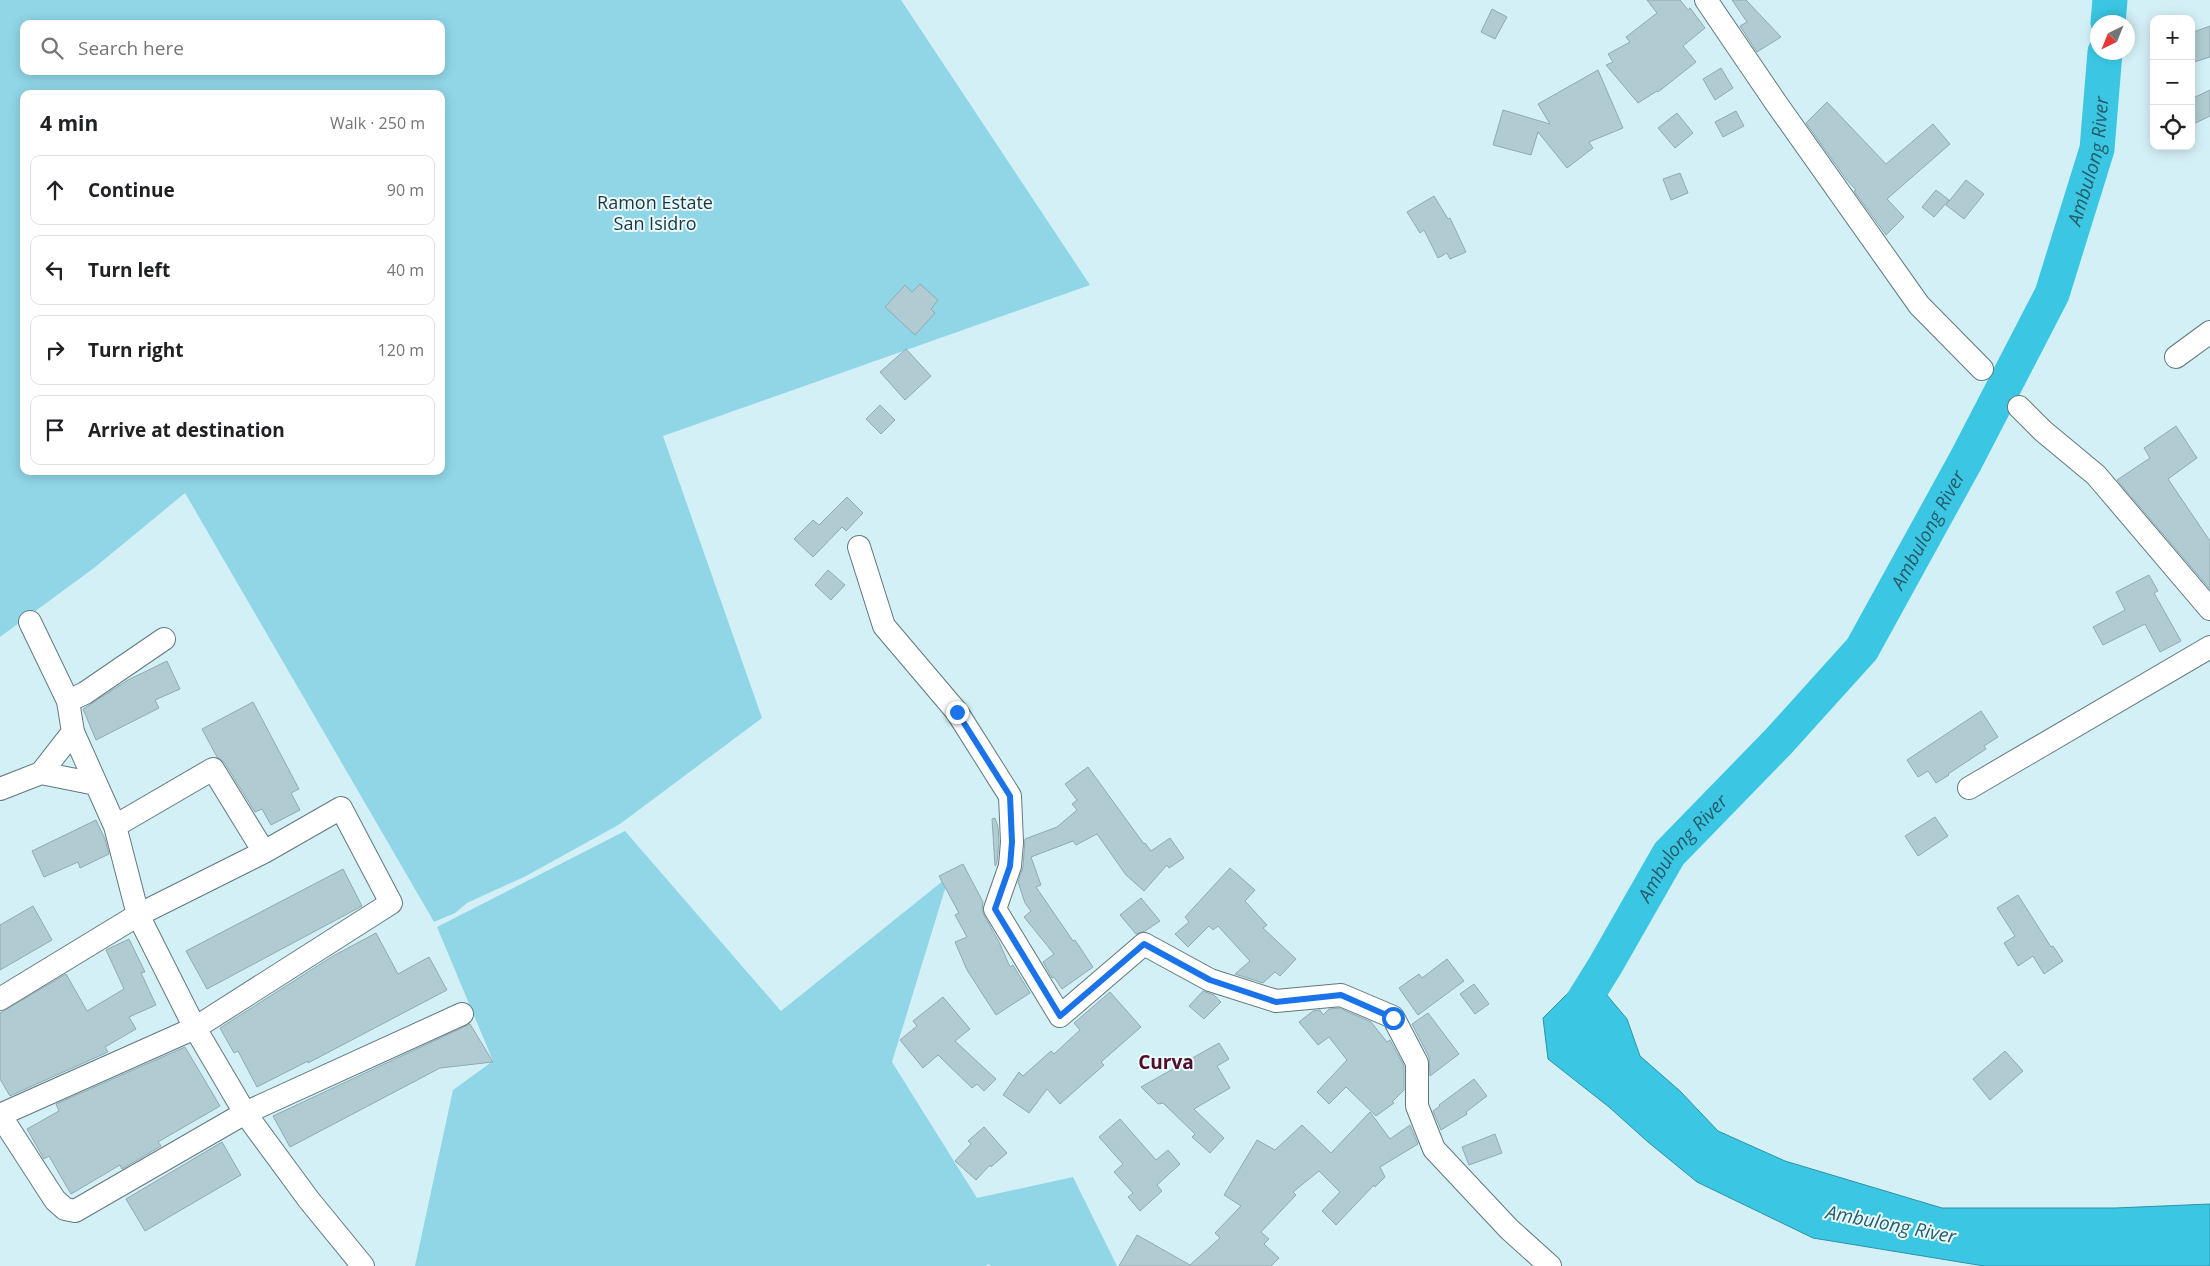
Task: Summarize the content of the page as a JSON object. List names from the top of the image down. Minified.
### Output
{"districts":["Curva"],"water":["Ambulong River"],"parks":["Ramon Estate San Isidro"],"north":"bottom left","page":{"map_buttons":["+","−"],"search":"Search here","heading":["4 min","Walk · 250 m"],"list":[["Continue","90 m"],["Turn left","40 m"],["Turn right","120 m"],"Arrive at destination"]}}
